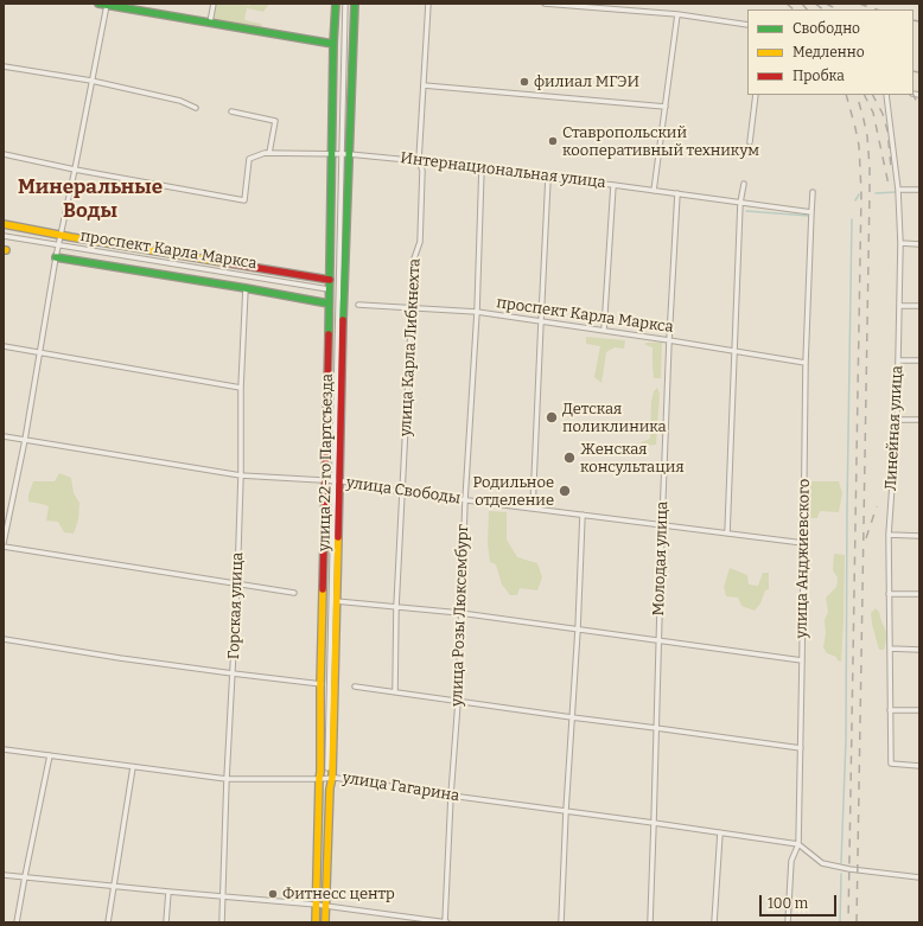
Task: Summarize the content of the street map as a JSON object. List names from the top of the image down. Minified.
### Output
{"streets":{"main road":["проспект Карла Маркса","улица 22-го Партсъезда"],"street":["Интернациональная улица","улица Карла Либкнехта","Линейная улица","улица Свободы","Молодая улица","улица Анджиевского","Горская улица","улица Розы Люксембург","улица Гагарина"]},"crossings":[["Интернациональная улица","улица Карла Либкнехта"],["Интернациональная улица","улица 22-го Партсъезда"],["Интернациональная улица","Молодая улица"],["Интернациональная улица","улица Анджиевского"],["Интернациональная улица","улица Розы Люксембург"],["проспект Карла Маркса","улица Карла Либкнехта"],["проспект Карла Маркса","улица 22-го Партсъезда"],["проспект Карла Маркса","Молодая улица"],["проспект Карла Маркса","улица Анджиевского"],["проспект Карла Маркса","Горская улица"],["проспект Карла Маркса","улица Розы Люксембург"],["улица Карла Либкнехта","улица Свободы"],["улица 22-го Партсъезда","улица Свободы"],["улица 22-го Партсъезда","улица Гагарина"],["улица Свободы","Молодая улица"],["улица Свободы","улица Анджиевского"],["улица Свободы","Горская улица"],["улица Свободы","улица Розы Люксембург"],["Молодая улица","улица Гагарина"],["улица Анджиевского","улица Гагарина"],["Горская улица","улица Гагарина"],["улица Розы Люксембург","улица Гагарина"]],"districts":["Минеральные Воды"],"places":["филиал МГЭИ","Ставропольский кооперативный техникум","Детская поликлиника","Женская консультация","Родильное отделение","Фитнесс центр"],"legend":["Свободно","Медленно","Пробка"],"scale_bar":"100 m"}
